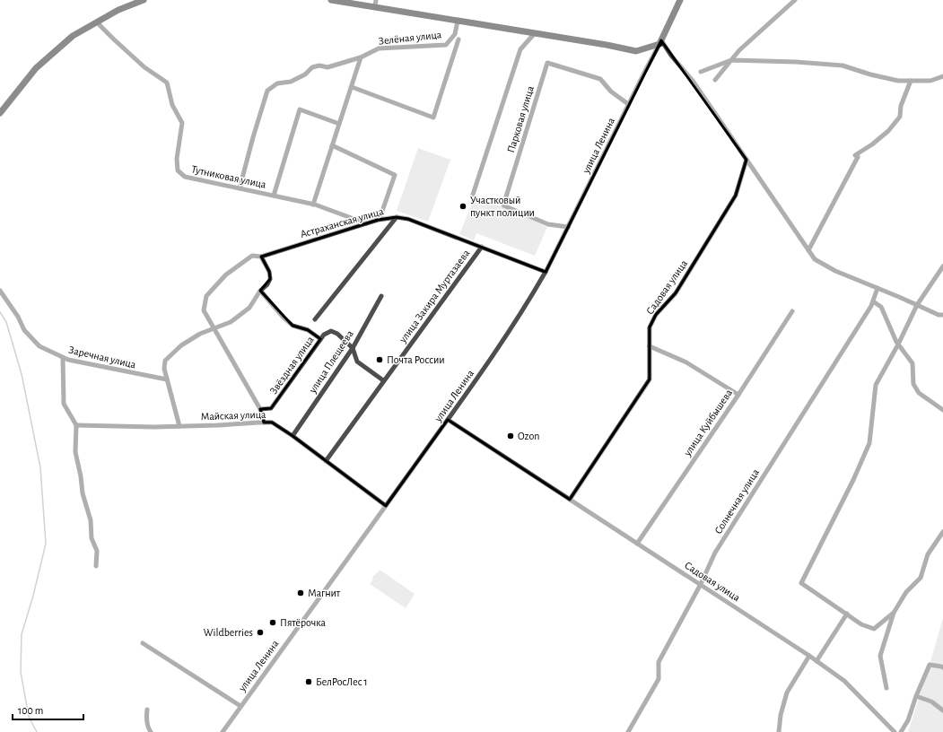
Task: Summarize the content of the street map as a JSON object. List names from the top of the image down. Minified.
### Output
{"streets":{"street":["Зелёная улица","Парковая улица","улица Ленина","Тутниковая улица","Астраханская улица","Садовая улица","улица Закира Муртазаева","Заречная улица","улица Плещеева","Звёздная улица","Майская улица","улица Куйбышева","Солнечная улица"]},"crossings":[["Зелёная улица","Тутниковая улица"],["Парковая улица","улица Ленина"],["улица Ленина","Астраханская улица"],["улица Ленина","Садовая улица"],["улица Ленина","Майская улица"],["Тутниковая улица","Астраханская улица"],["Астраханская улица","улица Закира Муртазаева"],["Астраханская улица","Звёздная улица"],["Астраханская улица","Майская улица"],["Садовая улица","улица Куйбышева"],["Садовая улица","Солнечная улица"],["улица Закира Муртазаева","Майская улица"],["улица Плещеева","Звёздная улица"],["улица Плещеева","Майская улица"]],"places":["Участковый пункт полиции","Почта России","Ozon","Магнит","Пятёрочка","Wildberries","БелРосЛес 1"],"scale_bar":"100 m"}
